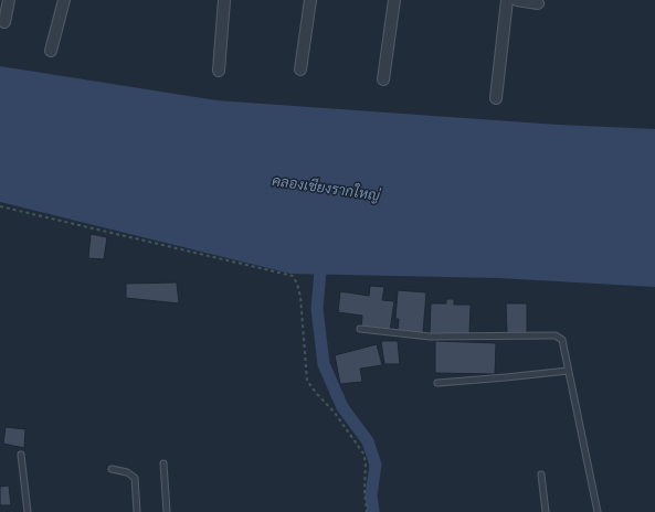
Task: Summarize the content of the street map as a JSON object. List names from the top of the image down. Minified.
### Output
{"water":["คลองเชียงรากใหญ่"]}
